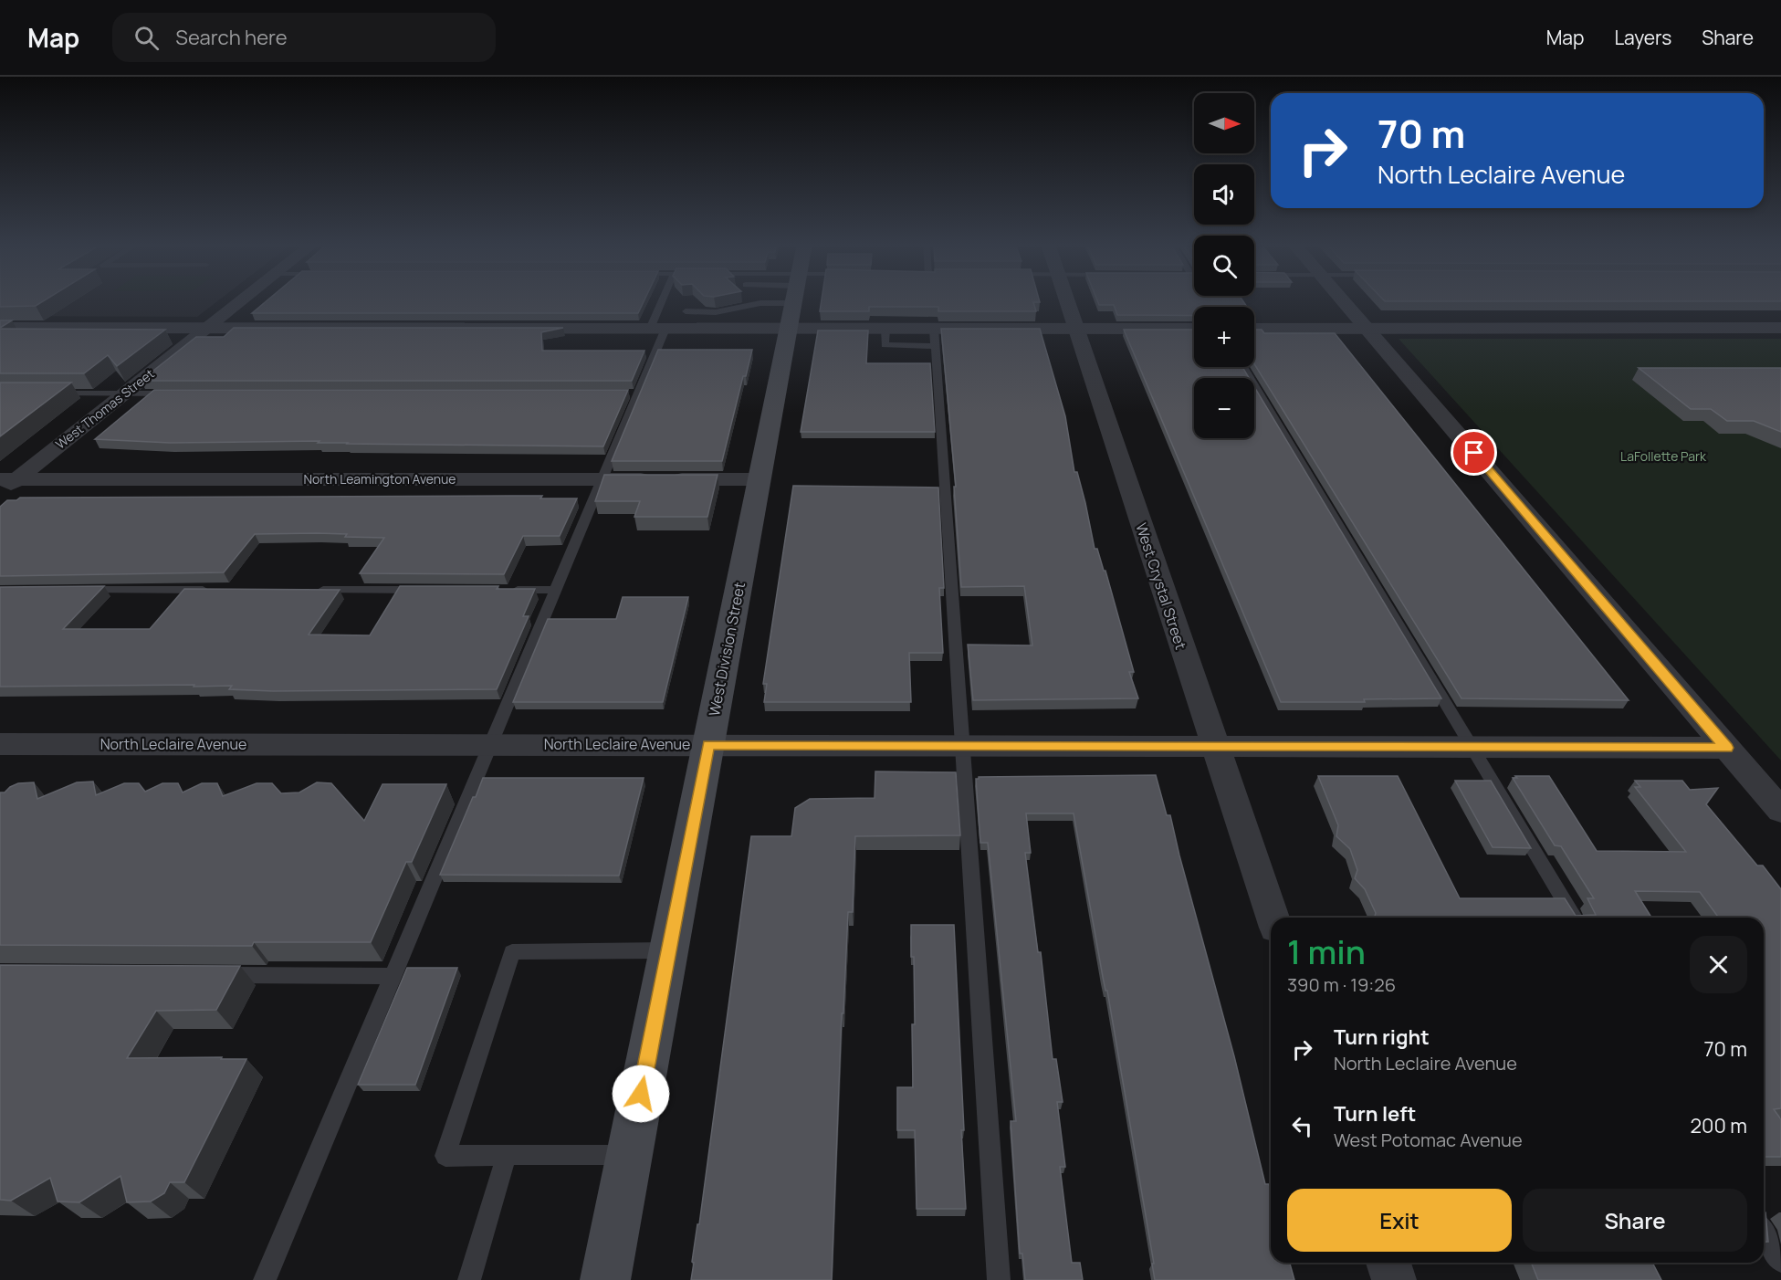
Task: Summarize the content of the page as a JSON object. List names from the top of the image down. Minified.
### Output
{"streets":{"main road":["West Division Street"],"street":["West Thomas Street","North Leamington Avenue","West Crystal Street","North Leclaire Avenue"]},"crossings":[["West Thomas Street","North Leamington Avenue"],["North Leamington Avenue","West Division Street"],["West Crystal Street","North Leclaire Avenue"],["West Division Street","North Leclaire Avenue"]],"parks":["LaFollette Park"],"north":"right","page":{"header":"Map","search":"Search here","nav":["Map","Layers","Share"],"map_buttons":["+","−"],"turn":["70 m","North Leclaire Avenue"],"heading":["1 min","390 m · 19:26"],"list":[{"name":"Turn right","note":"North Leclaire Avenue","value":"70 m"},{"name":"Turn left","note":"West Potomac Avenue","value":"200 m"}],"buttons":["Exit","Share"]}}
